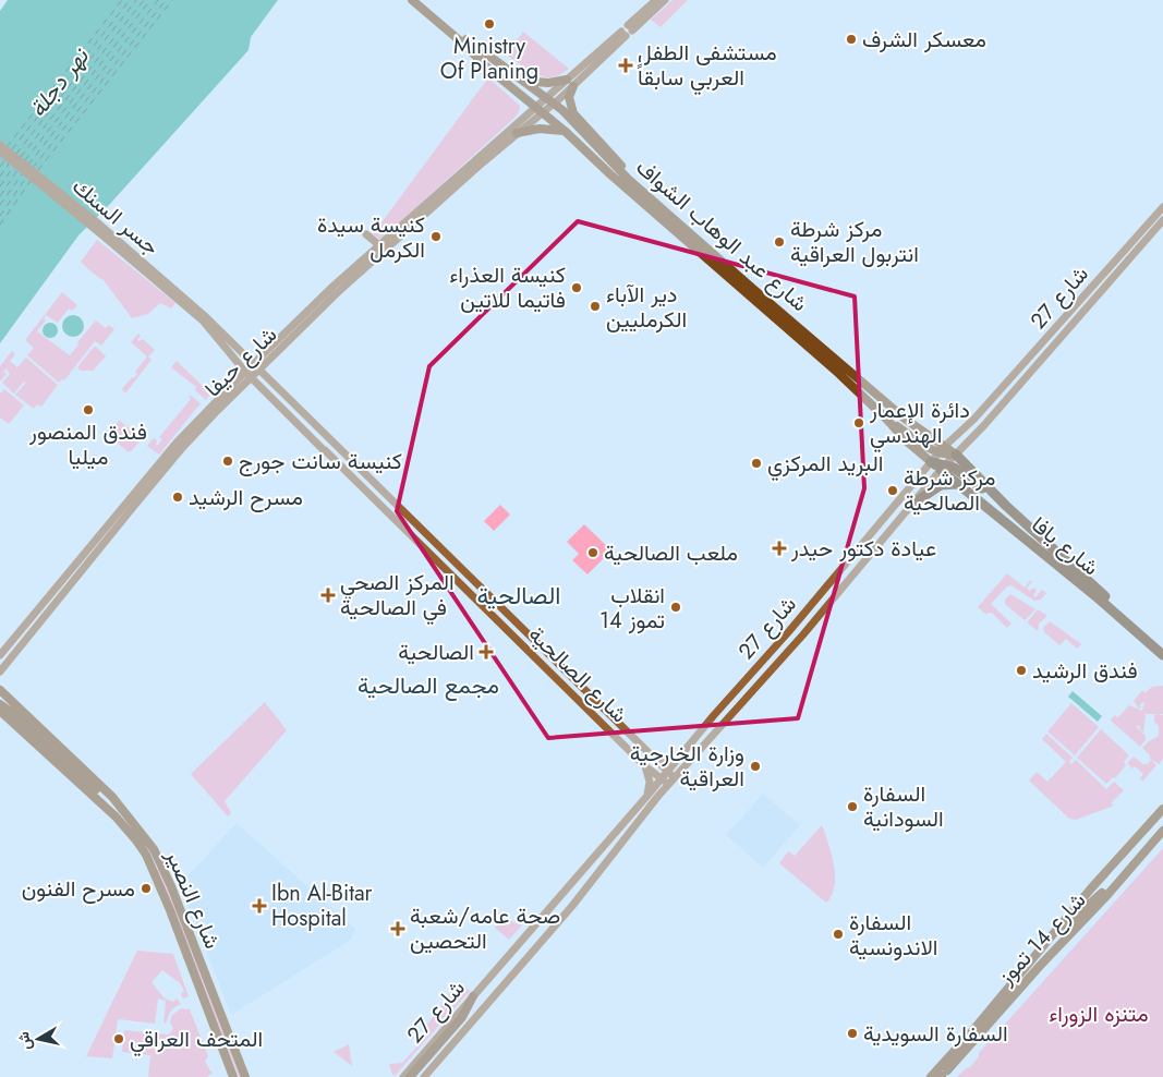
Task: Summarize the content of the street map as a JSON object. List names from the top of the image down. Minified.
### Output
{"streets":{"highway":["شارع يافا"],"main road":["جسر السنك","شارع عبد الوهاب الشواف","شارع 27","شارع حيفا","شارع الصالحية","شارع النصیر","شارع 14 تموز"]},"crossings":[["جسر السنك","شارع الصالحية"],["شارع عبد الوهاب الشواف","شارع 27"],["شارع عبد الوهاب الشواف","شارع حيفا"],["شارع 27","شارع يافا"],["شارع 27","شارع الصالحية"],["شارع حيفا","شارع الصالحية"]],"districts":["الصالحية","مجمع الصالحية"],"water":["نهر دجلة"],"parks":["متنزه الزوراء"],"places":{"other":["Ministry Of Planing","معسكر الشرف","كنيسة سيدة الكرمل","مركز شرطة انتربول العراقية","كنيسة العذراء فاتيما للاتين","دير الآباء الكرمليين","فندق المنصور ميليا","دائرة الإعمار الهندسي","كنيسة سانت جورج","البريد المركزي","مركز شرطة الصالحية","مسرح الرشيد","ملعب الصالحية","انقلاب 14 تموز","فندق الرشيد","وزارة الخارجية العراقية","السفارة السودانية","مسرح الفنون","السفارة الاندونسية","السفارة السويدية","المتحف العراقي"],"health":["مستشفى الطفل العربي سابقاً","عيادة دكتور حيدر","المركز الصحي في الصالحية","الصالحية","Ibn Al-Bitar Hospital","صحة عامه/شعبة التحصين"]},"north":"left"}
